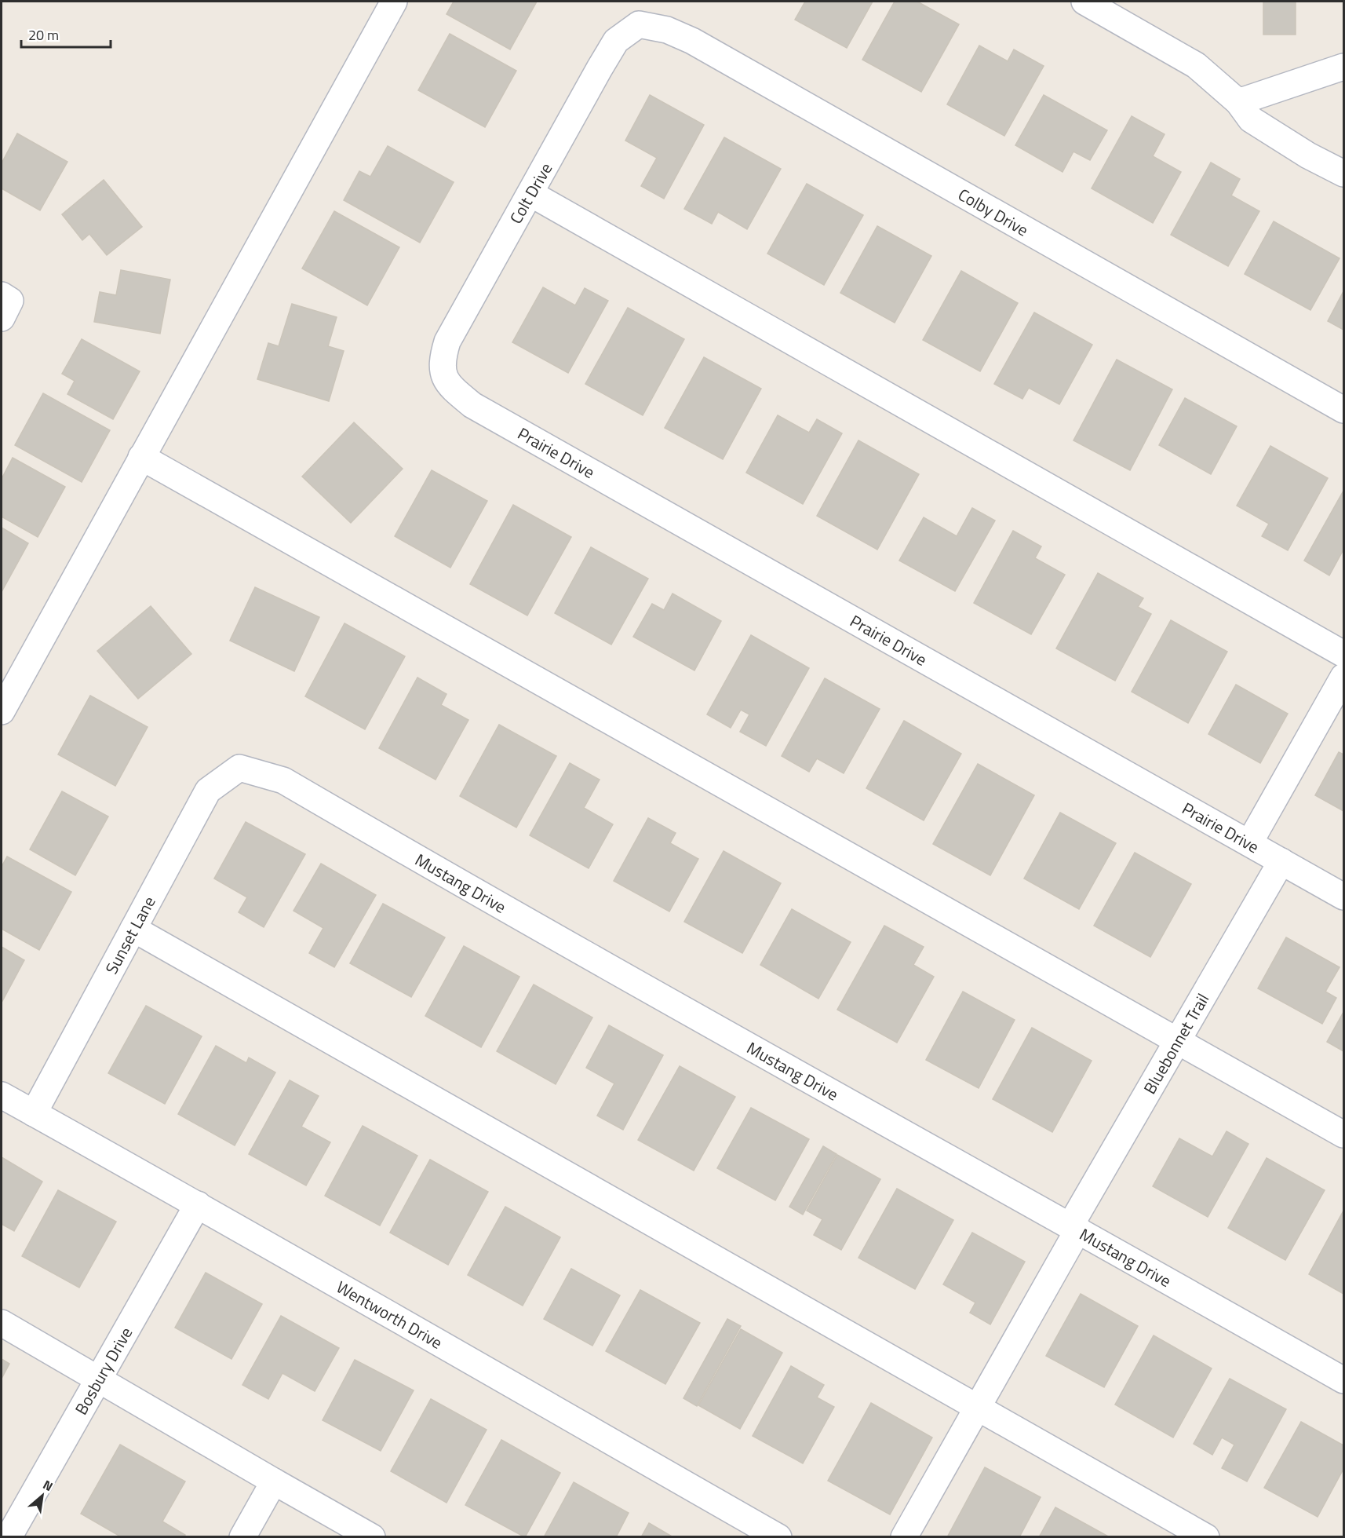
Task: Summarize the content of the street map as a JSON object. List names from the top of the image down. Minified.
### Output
{"streets":{"street":["Colt Drive","Colby Drive","Prairie Drive","Mustang Drive","Sunset Lane","Bluebonnet Trail","Wentworth Drive","Bosbury Drive"]},"crossings":[["Colt Drive","Colby Drive"],["Colt Drive","Prairie Drive"],["Prairie Drive","Bluebonnet Trail"],["Mustang Drive","Sunset Lane"],["Mustang Drive","Bluebonnet Trail"],["Sunset Lane","Wentworth Drive"],["Wentworth Drive","Bosbury Drive"]],"scale_bar":"20 m","north":"top right"}
